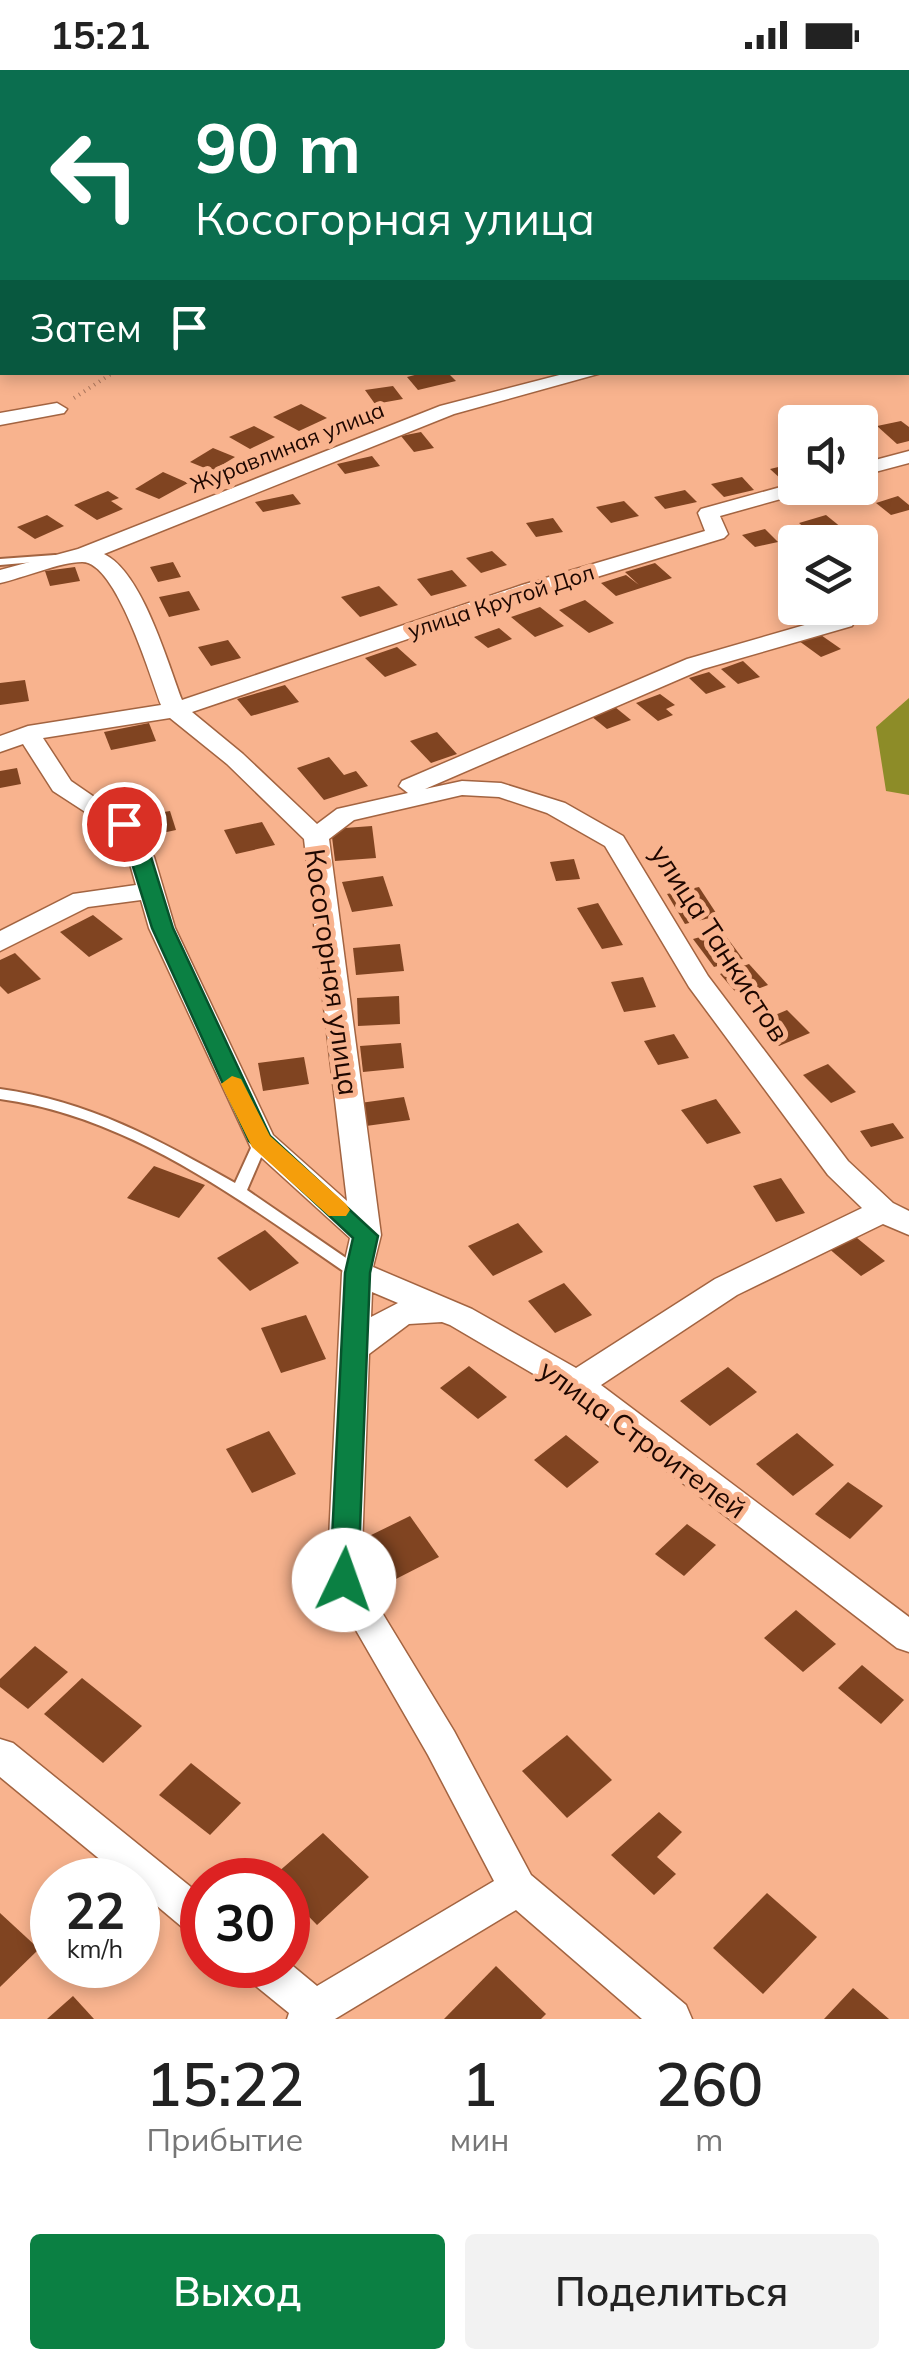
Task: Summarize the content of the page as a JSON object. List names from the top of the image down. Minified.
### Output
{"streets":{"street":["Журавлиная улица","улица Крутой Дол","улица Танкистов","Косогорная улица","улица Строителей"]},"crossings":[["улица Крутой Дол","Косогорная улица"],["улица Танкистов","Косогорная улица"],["Косогорная улица","улица Строителей"]],"page":{"status":"15:21","turn":["90 m","Косогорная улица"],"then":"Затем","speed":"22 km/h","limit":"30","eta":["15:22","Прибытие","1","мин","260","m"],"buttons":["Выход","Поделиться"]}}
